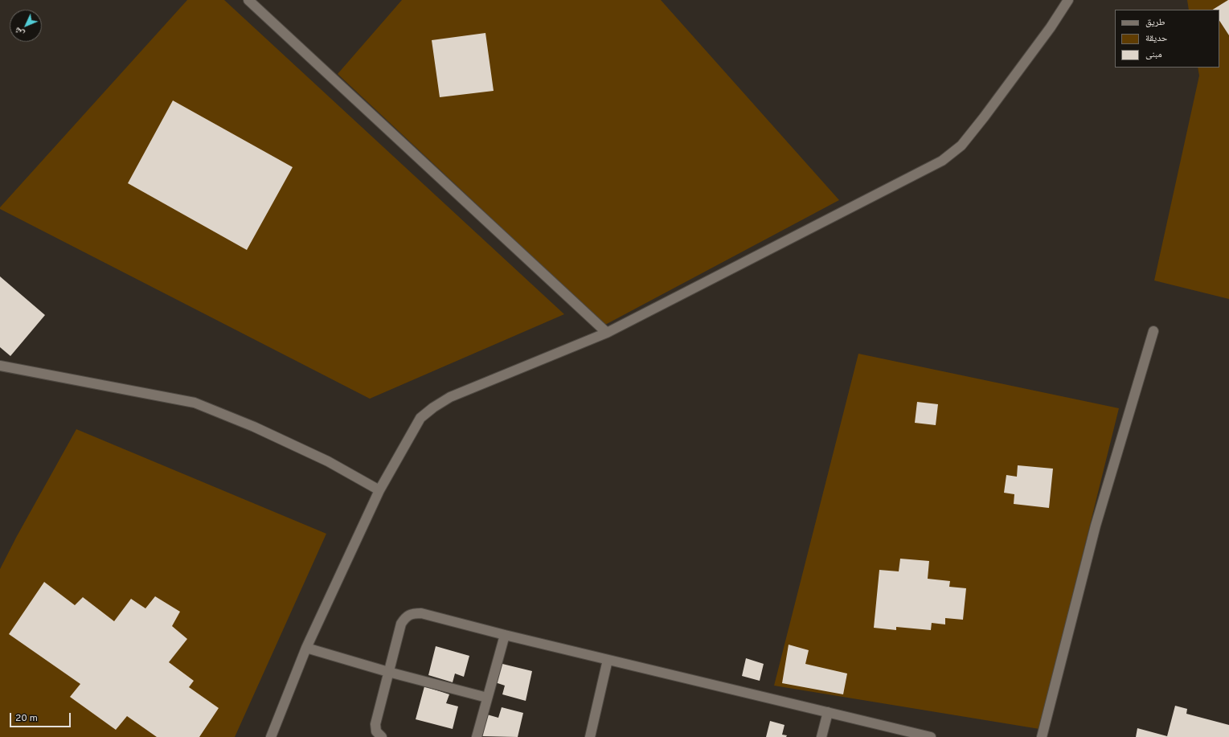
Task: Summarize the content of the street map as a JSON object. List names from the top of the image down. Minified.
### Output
{"legend":["طريق","حديقة","مبنى"],"scale_bar":"20 m","north":"bottom left"}
